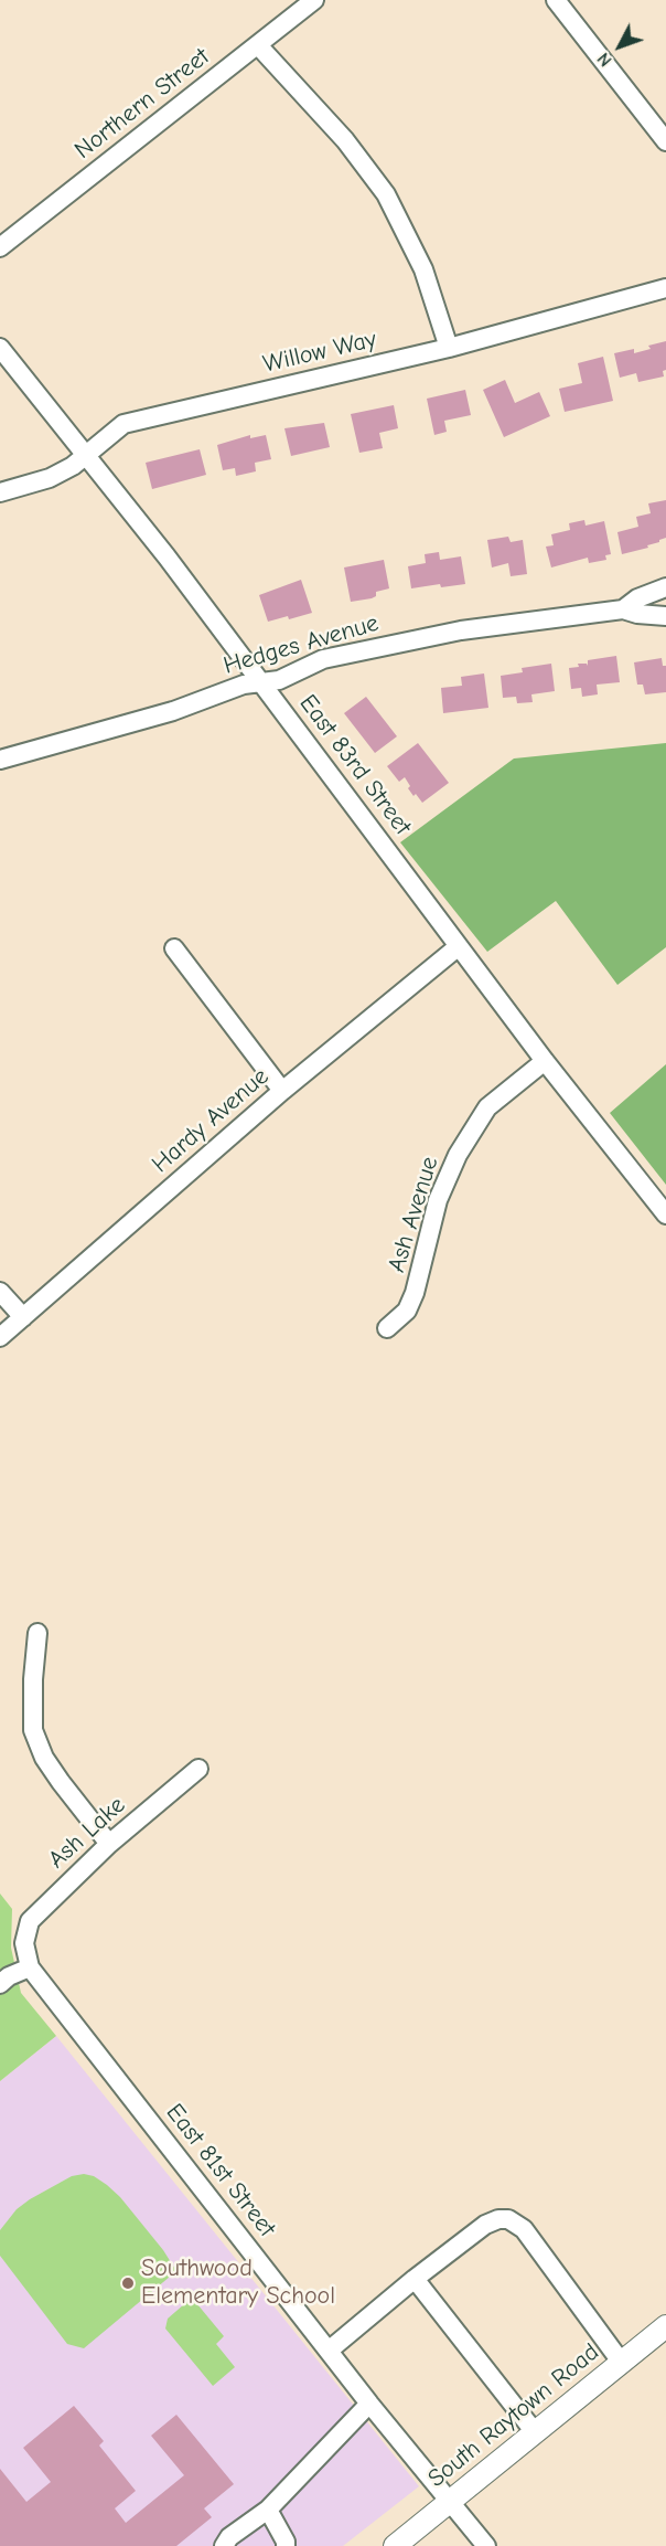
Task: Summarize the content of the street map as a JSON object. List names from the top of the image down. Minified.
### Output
{"streets":{"main road":["South Raytown Road"],"street":["Northern Street","Willow Way","Hedges Avenue","East 83rd Street","Hardy Avenue","Ash Avenue","Ash Lake","East 81st Street"]},"crossings":[["Willow Way","East 83rd Street"],["Hedges Avenue","East 83rd Street"],["East 83rd Street","Hardy Avenue"],["East 83rd Street","Ash Avenue"],["Ash Lake","East 81st Street"],["East 81st Street","South Raytown Road"]],"places":["Southwood Elementary School"],"north":"bottom left"}
